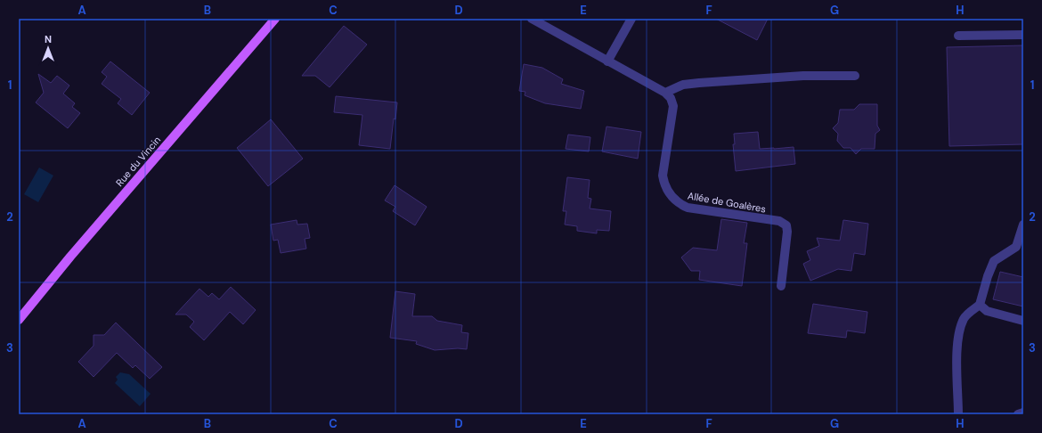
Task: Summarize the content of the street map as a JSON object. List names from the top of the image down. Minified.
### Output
{"streets":{"main road":["Rue du Vincin"],"street":["Allée de Goalères"]},"north":"top","grid":{"columns":["A","B","C","D","E","F","G","H"],"rows":["1","2","3"]}}
